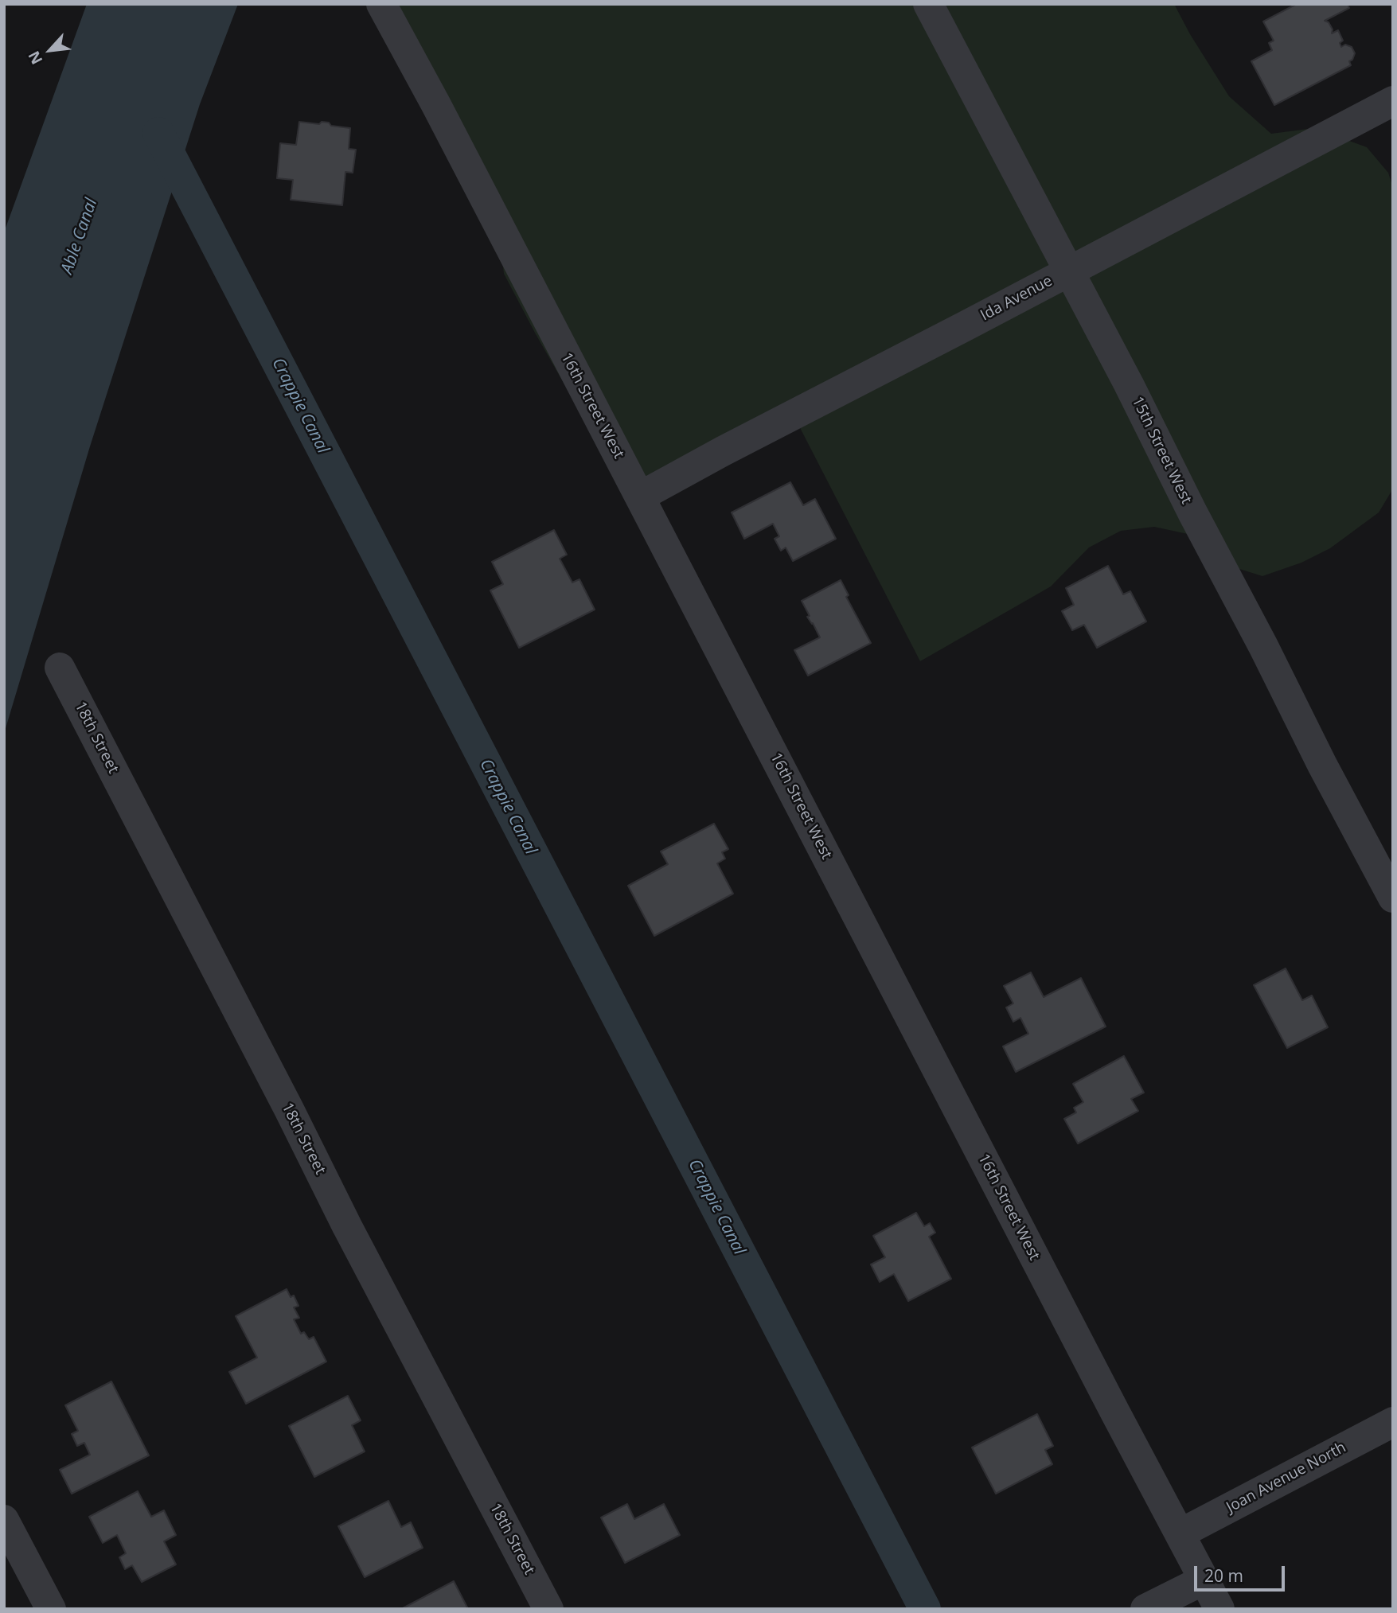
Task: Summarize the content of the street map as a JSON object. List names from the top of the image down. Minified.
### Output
{"streets":{"street":["Ida Avenue","16th Street West","15th Street West","18th Street","Joan Avenue North"]},"crossings":[["Ida Avenue","16th Street West"],["Ida Avenue","15th Street West"],["16th Street West","Joan Avenue North"]],"water":["Able Canal","Crappie Canal"],"scale_bar":"20 m","north":"bottom left"}
